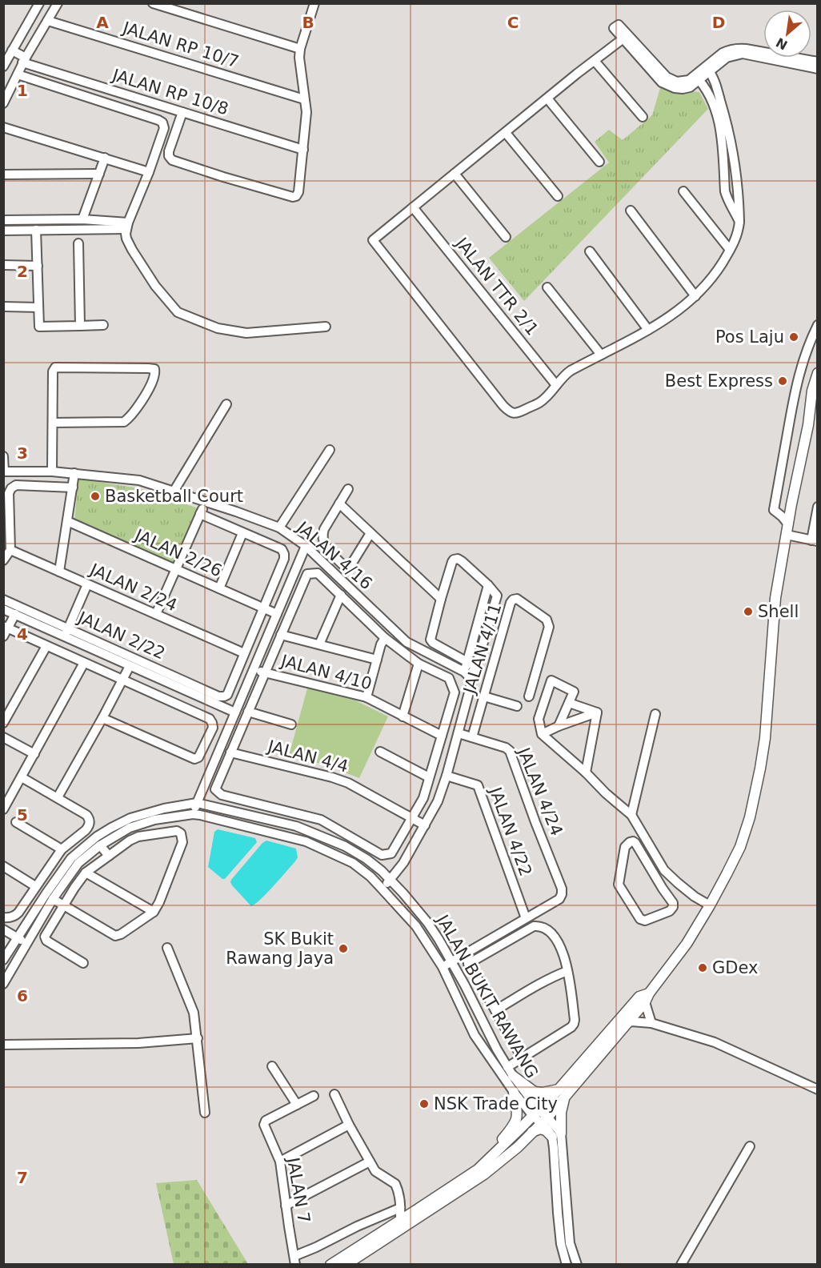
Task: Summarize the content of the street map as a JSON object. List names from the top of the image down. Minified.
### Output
{"streets":{"street":["JALAN RP 10/7","JALAN RP 10/8","JALAN TTR 2/1","JALAN 2/26","JALAN 4/16","JALAN 2/24","JALAN 2/22","JALAN 4/11","JALAN 4/10","JALAN 4/4","JALAN 4/24","JALAN 4/22","JALAN BUKIT RAWANG","JALAN 7"]},"crossings":[["JALAN 2/24","JALAN 2/22"],["JALAN 4/11","JALAN 4/24"],["JALAN 4/24","JALAN 4/22"]],"places":["Pos Laju","Best Express","Basketball Court","Shell","SK Bukit Rawang Jaya","GDex","NSK Trade City"],"north":"bottom left","grid":{"columns":["A","B","C","D"],"rows":["1","2","3","4","5","6","7"]}}
